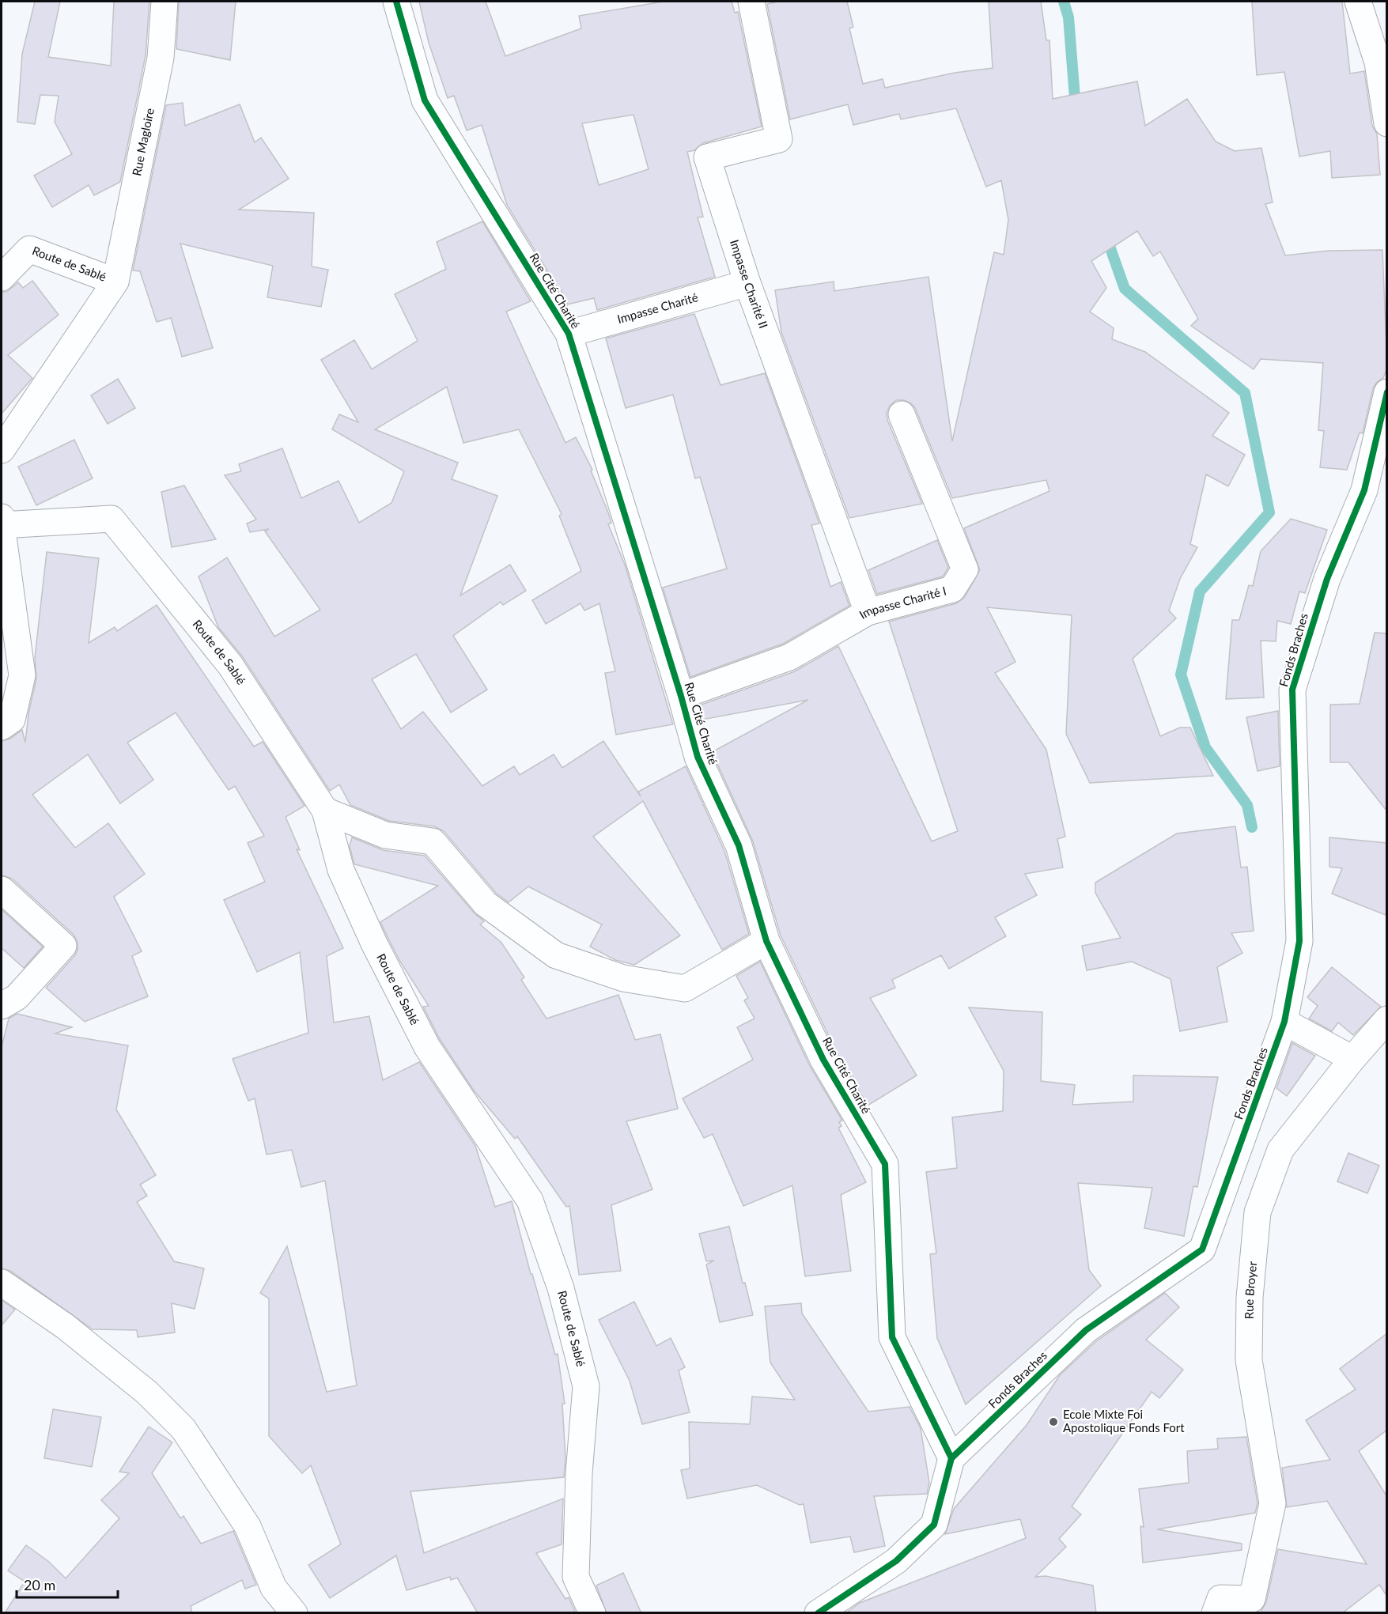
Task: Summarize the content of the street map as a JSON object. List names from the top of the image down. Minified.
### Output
{"streets":{"street":["Rue Magloire","Route de Sablé","Impasse Charité II","Rue Cité Charité","Impasse Charité","Impasse Charité I","Fonds Braches","Rue Broyer"]},"crossings":[["Rue Magloire","Route de Sablé"],["Impasse Charité II","Impasse Charité"],["Impasse Charité II","Impasse Charité I"],["Rue Cité Charité","Impasse Charité"],["Rue Cité Charité","Impasse Charité I"],["Rue Cité Charité","Fonds Braches"]],"places":["Ecole Mixte Foi Apostolique Fonds Fort"],"scale_bar":"20 m"}
